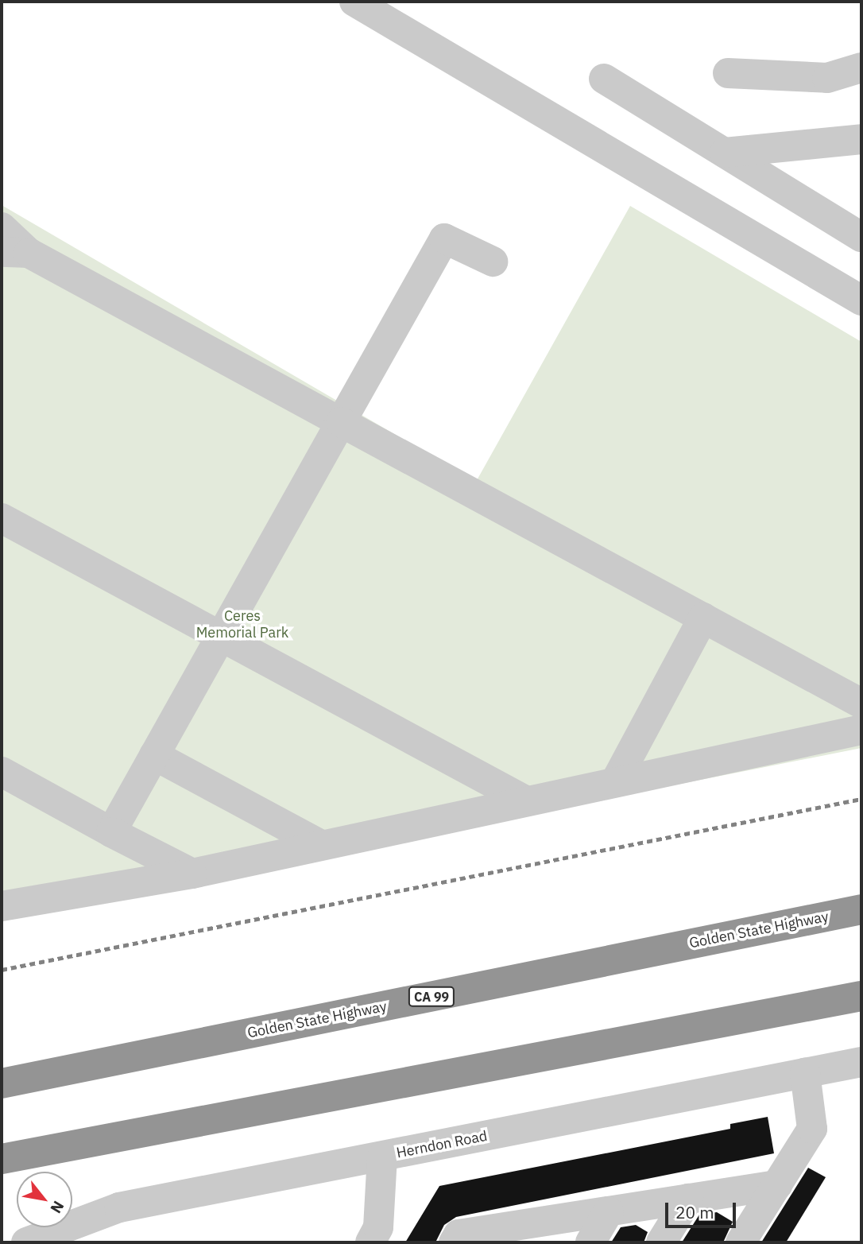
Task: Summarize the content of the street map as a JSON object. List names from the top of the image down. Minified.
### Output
{"streets":{"highway":["Golden State Highway","CA 99"],"street":["Herndon Road"]},"parks":["Ceres Memorial Park"],"scale_bar":"20 m","north":"bottom right"}
